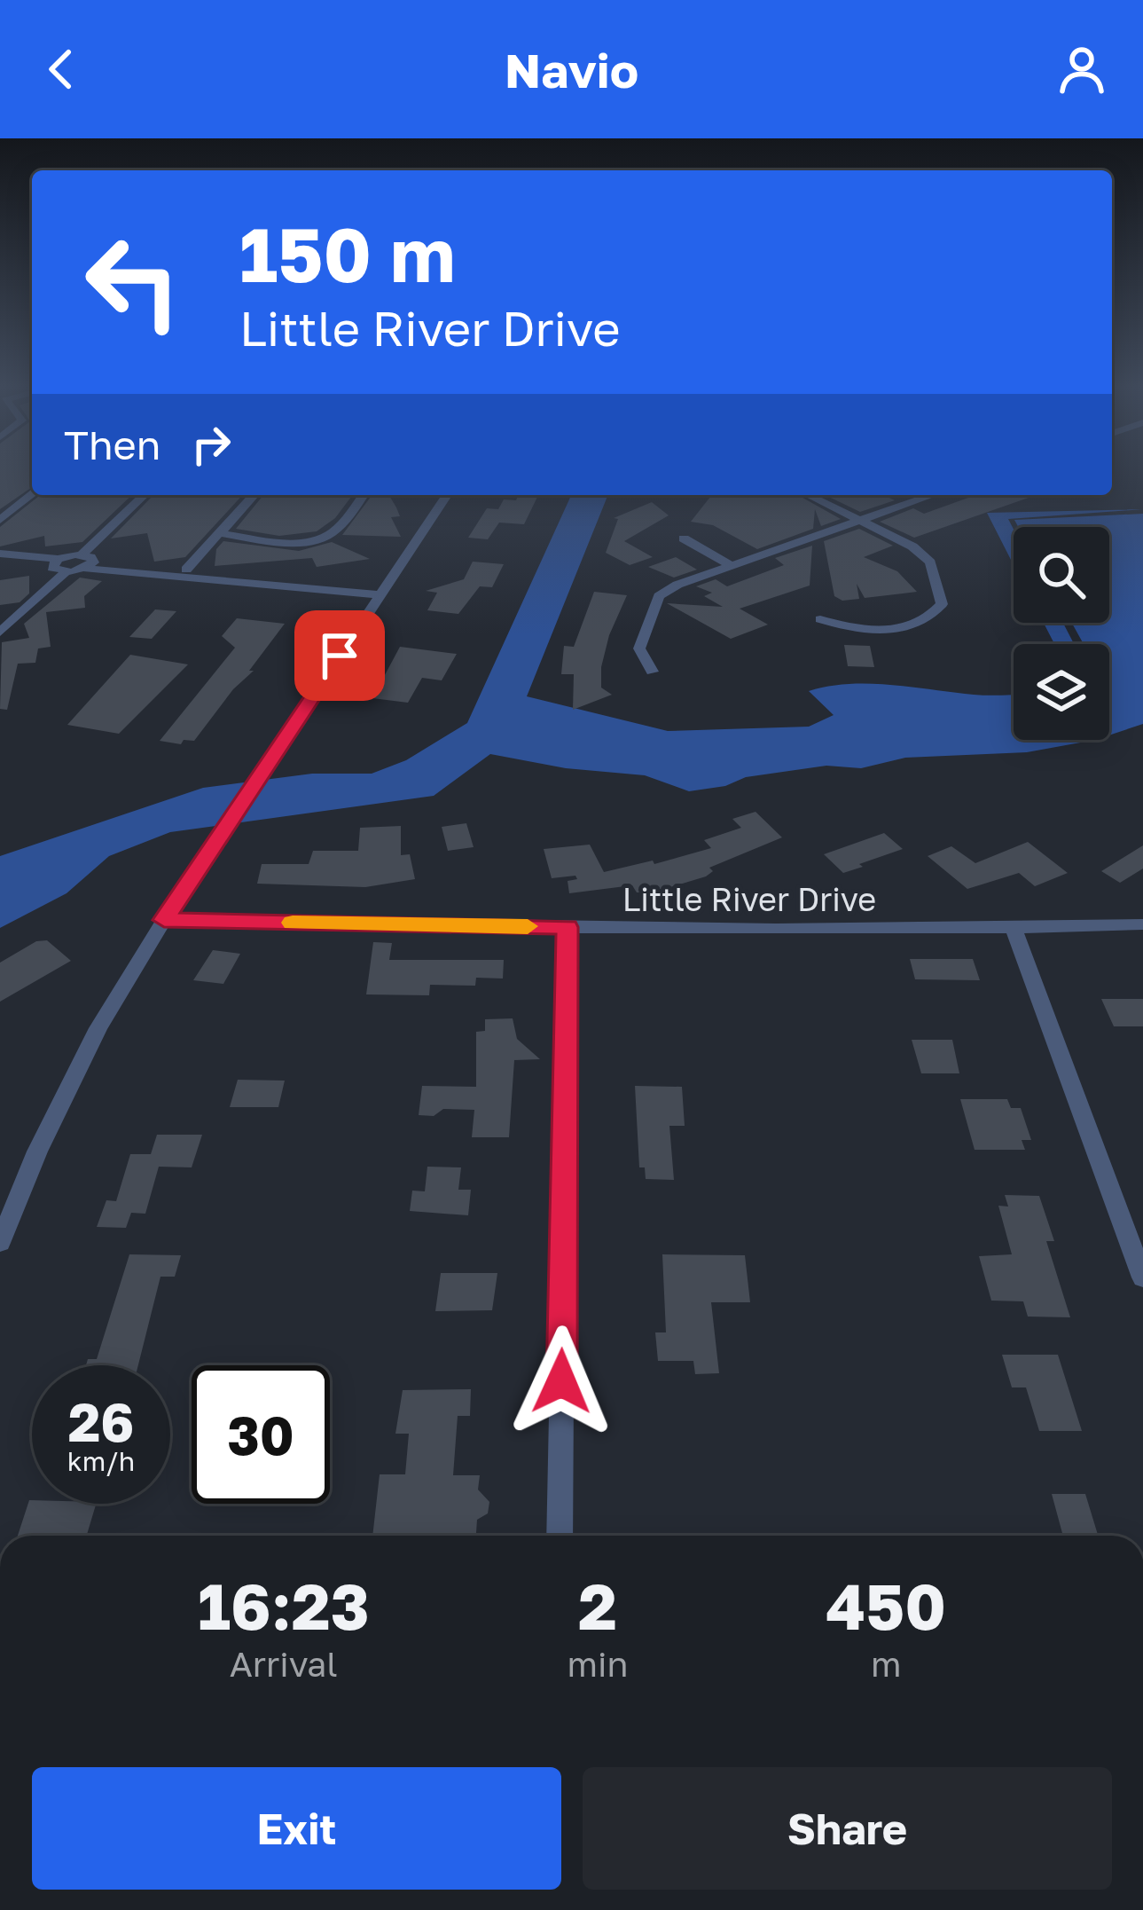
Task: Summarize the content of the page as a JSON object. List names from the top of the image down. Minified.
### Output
{"streets":{"street":["Little River Drive"]},"page":{"header":"Navio","turn":["150 m","Little River Drive"],"then":"Then","speed":"26 km/h","limit":"30","eta":["16:23","Arrival","2","min","450","m"],"buttons":["Exit","Share"]}}
